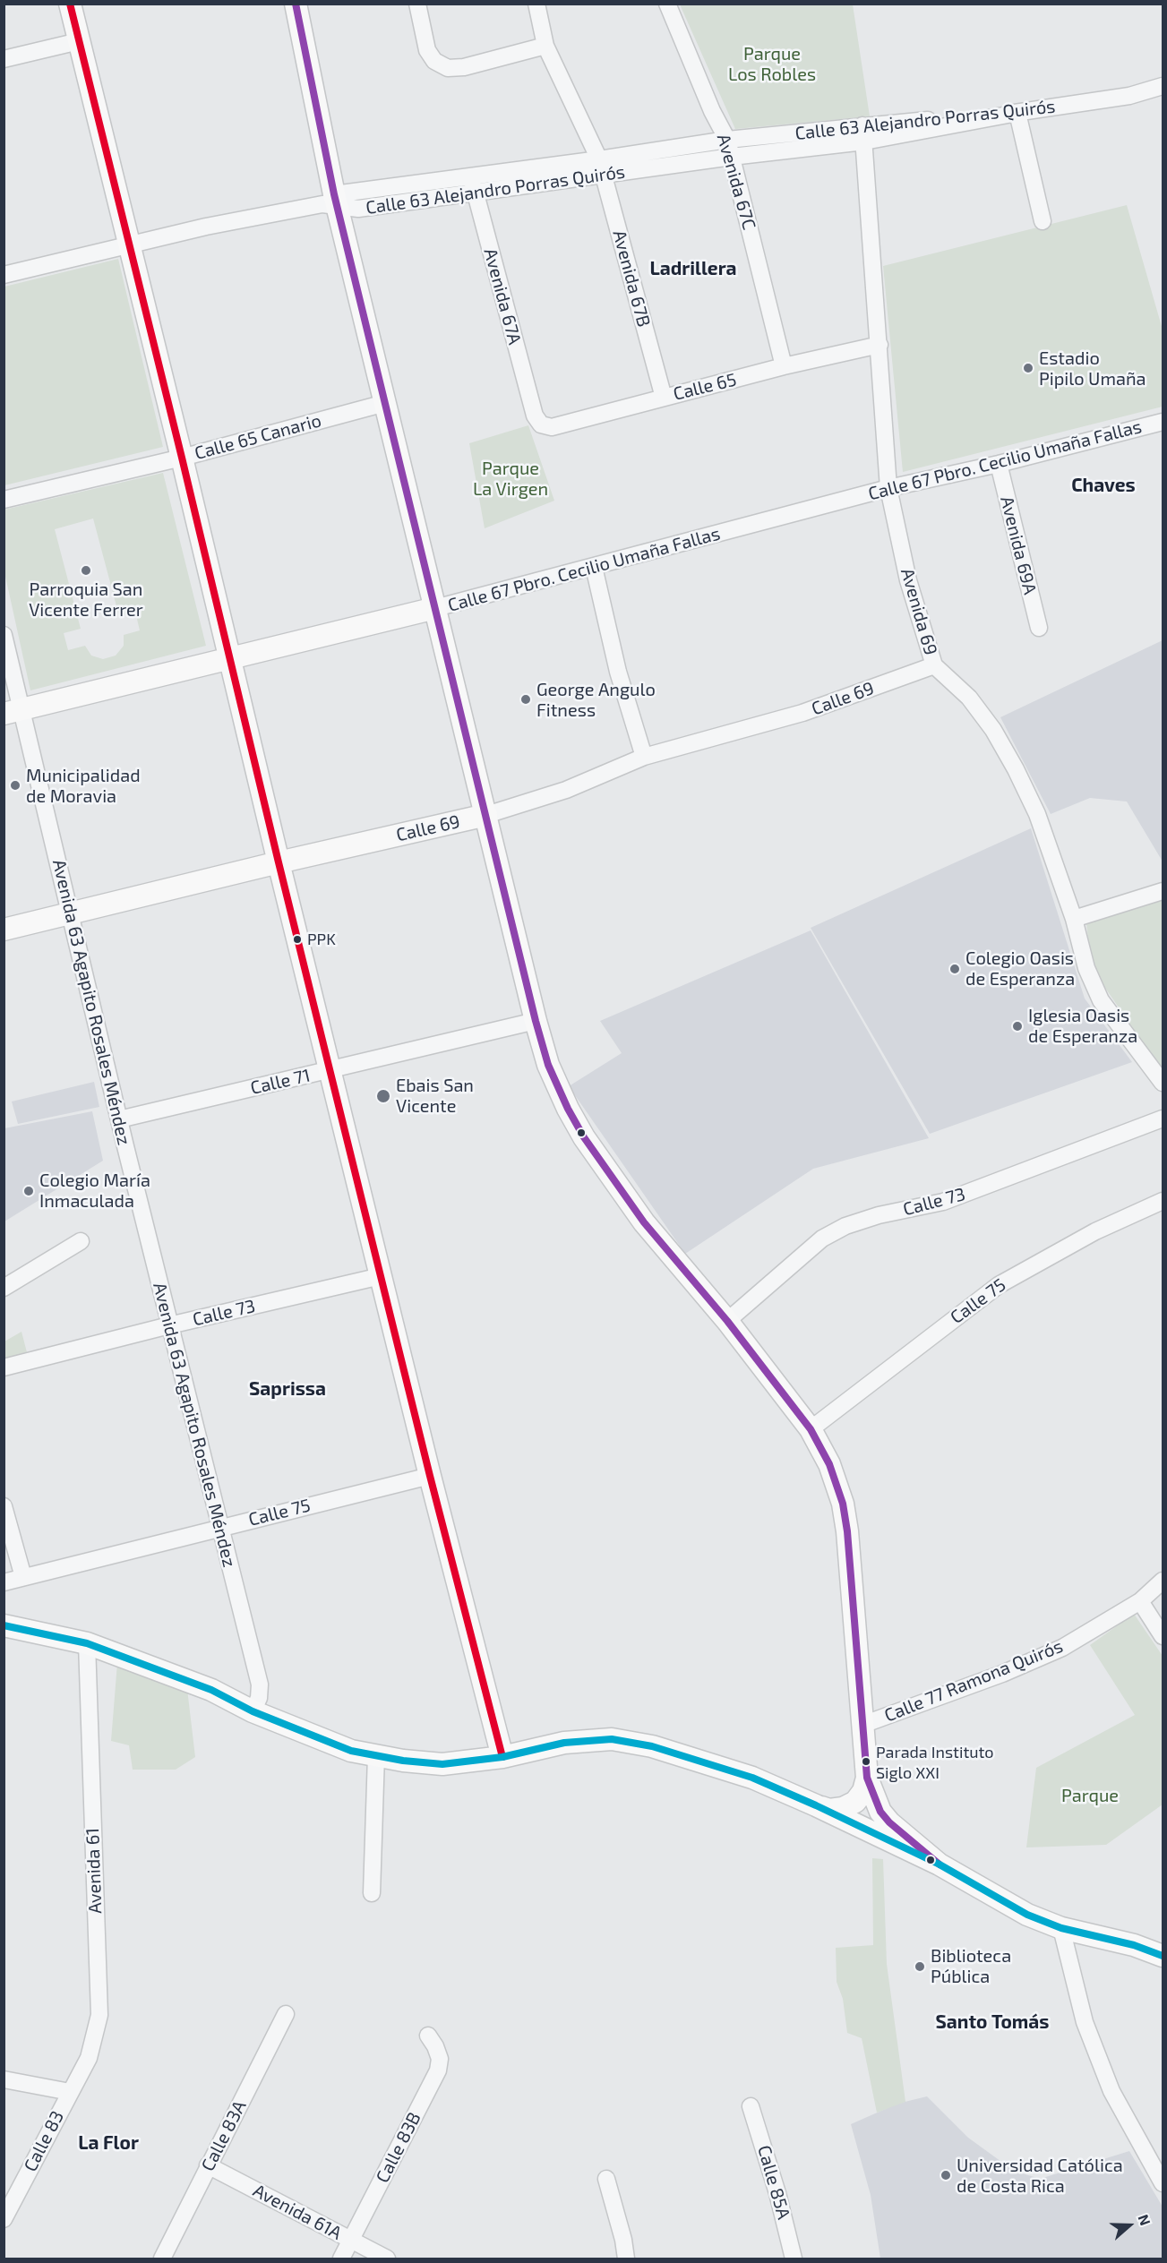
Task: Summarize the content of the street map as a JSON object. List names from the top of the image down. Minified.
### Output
{"streets":{"main road":["Calle 67 Pbro. Cecilio Umaña Fallas","Calle 69"],"street":["Calle 63 Alejandro Porras Quirós","Avenida 67C","Avenida 67B","Avenida 67A","Calle 65","Calle 65 Canario","Avenida 69A","Avenida 69","Avenida 63 Agapito Rosales Méndez","Calle 71","Calle 73","Calle 75","Calle 77 Ramona Quirós","Avenida 61","Calle 83A","Calle 83","Calle 83B","Calle 85A","Avenida 61A"]},"crossings":[["Calle 63 Alejandro Porras Quirós","Avenida 67C"],["Calle 63 Alejandro Porras Quirós","Avenida 67B"],["Calle 63 Alejandro Porras Quirós","Avenida 67A"],["Calle 63 Alejandro Porras Quirós","Avenida 69"],["Avenida 67C","Calle 65"],["Avenida 67B","Calle 65"],["Avenida 67A","Calle 65"],["Calle 65","Avenida 69"],["Calle 67 Pbro. Cecilio Umaña Fallas","Avenida 69A"],["Calle 67 Pbro. Cecilio Umaña Fallas","Avenida 69"],["Calle 67 Pbro. Cecilio Umaña Fallas","Avenida 63 Agapito Rosales Méndez"],["Avenida 69","Calle 69"],["Calle 69","Avenida 63 Agapito Rosales Méndez"],["Avenida 63 Agapito Rosales Méndez","Calle 71"],["Avenida 63 Agapito Rosales Méndez","Calle 73"],["Avenida 63 Agapito Rosales Méndez","Calle 75"],["Avenida 61","Calle 83"],["Calle 83A","Avenida 61A"],["Calle 83B","Avenida 61A"]],"districts":["Ladrillera","Chaves","Saprissa","Santo Tomás","La Flor"],"parks":["Parque Los Robles","Parque La Virgen","Parque"],"places":["Estadio Pipilo Umaña","Parroquia San Vicente Ferrer","George Angulo Fitness","Municipalidad de Moravia","PPK","Colegio Oasis de Esperanza","Iglesia Oasis de Esperanza","Ebais San Vicente","Colegio María Inmaculada","Parada Instituto Siglo XXI","Biblioteca Pública","Universidad Católica de Costa Rica"],"north":"right"}
